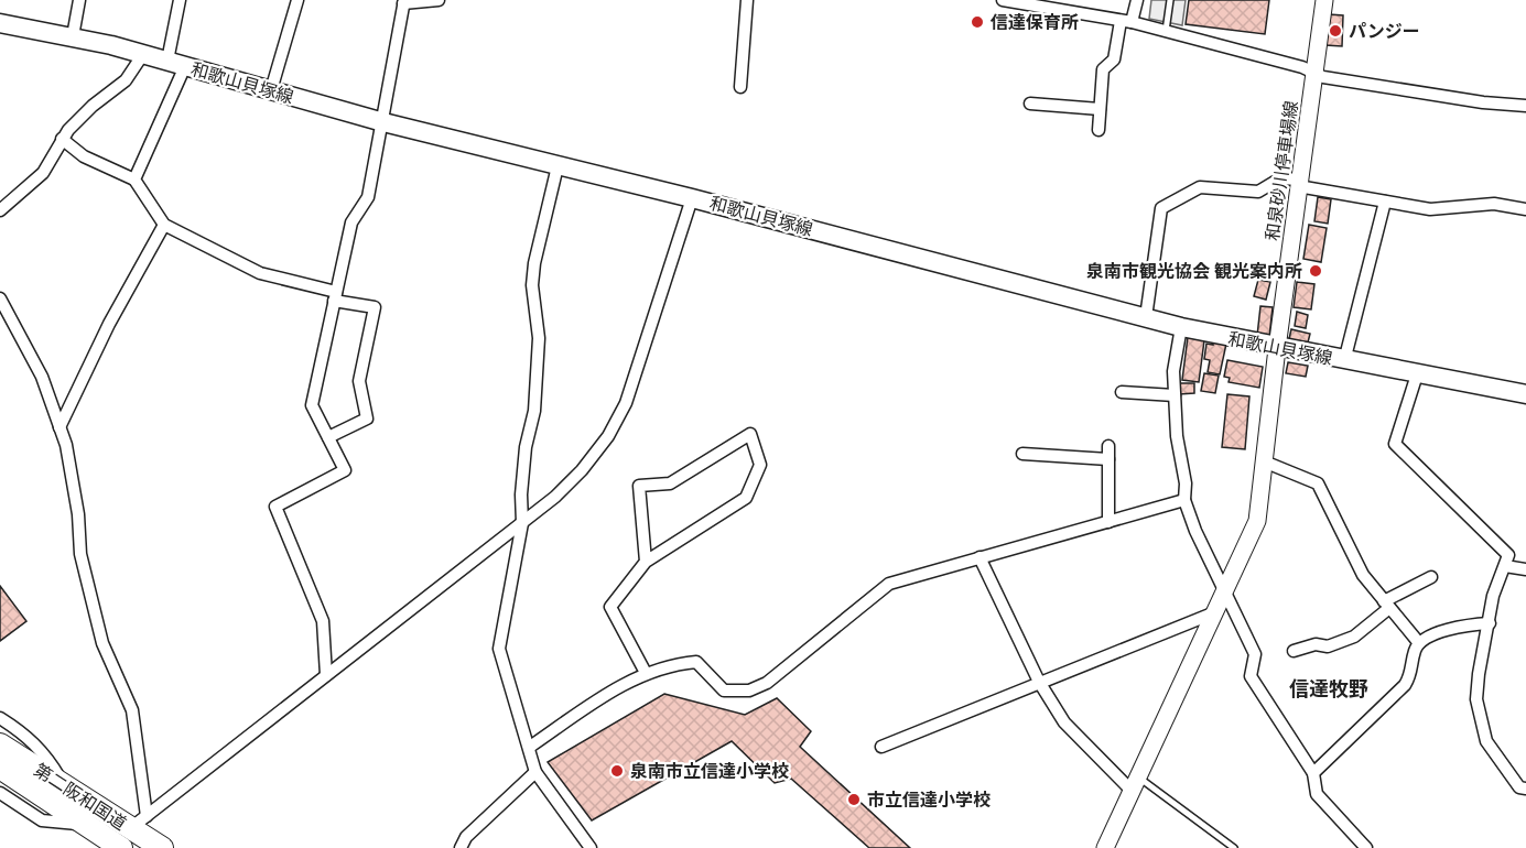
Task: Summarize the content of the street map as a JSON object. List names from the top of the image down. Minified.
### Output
{"streets":{"highway":["第二阪和国道"],"main road":["和歌山貝塚線"],"street":["和泉砂川停車場線"]},"crossings":[["和歌山貝塚線","和泉砂川停車場線"]],"districts":["信達牧野"],"places":["信達保育所","パンジー","泉南市観光協会 観光案内所","泉南市立信達小学校","市立信達小学校"]}
